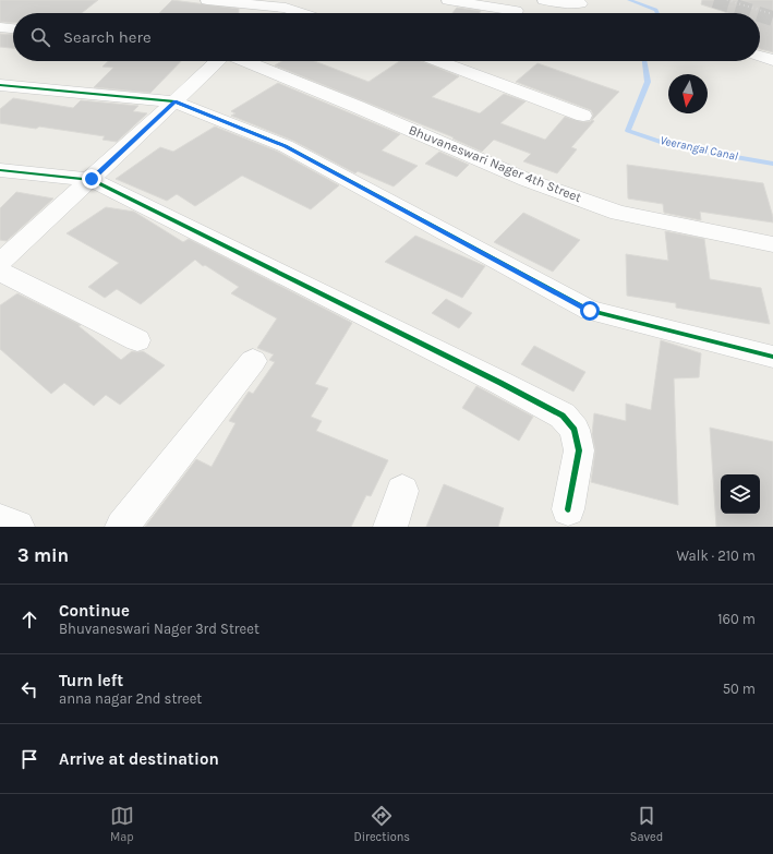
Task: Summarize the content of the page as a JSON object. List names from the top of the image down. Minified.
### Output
{"streets":{"street":["Bhuvaneswari Nager 4th Street"]},"water":["Veerangal Canal"],"north":"bottom","page":{"search":"Search here","heading":["3 min","Walk · 210 m"],"list":[["Continue","Bhuvaneswari Nager 3rd Street","160 m"],["Turn left","anna nagar 2nd street","50 m"],"Arrive at destination"],"nav":["Map","Directions","Saved"]}}
